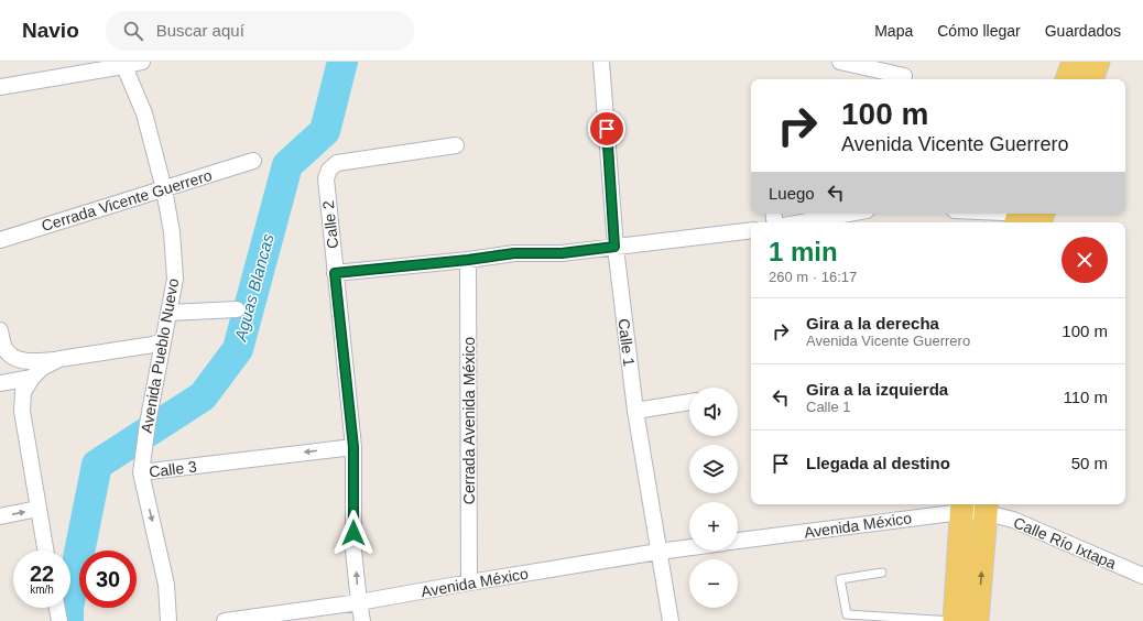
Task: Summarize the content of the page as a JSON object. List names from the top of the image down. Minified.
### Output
{"streets":{"street":["Cerrada Vicente Guerrero","Calle 2","Calle 1","Avenida Pueblo Nuevo","Cerrada Avenida México","Calle 3","Avenida México","Calle Río Ixtapa"]},"crossings":[["Cerrada Vicente Guerrero","Avenida Pueblo Nuevo"],["Calle 2","Calle 3"],["Calle 2","Avenida México"],["Calle 1","Avenida México"],["Avenida Pueblo Nuevo","Calle 3"],["Cerrada Avenida México","Avenida México"],["Avenida México","Calle Río Ixtapa"]],"water":["Aguas Blancas"],"page":{"header":"Navio","search":"Buscar aquí","nav":["Mapa","Cómo llegar","Guardados"],"turn":["100 m","Avenida Vicente Guerrero"],"then":"Luego","heading":["1 min","260 m · 16:17"],"list":[{"name":"Gira a la derecha","note":"Avenida Vicente Guerrero","value":"100 m"},{"name":"Gira a la izquierda","note":"Calle 1","value":"110 m"},{"name":"Llegada al destino","value":"50 m"}],"map_buttons":["+","−"],"speed":"22 km/h","limit":"30"}}
